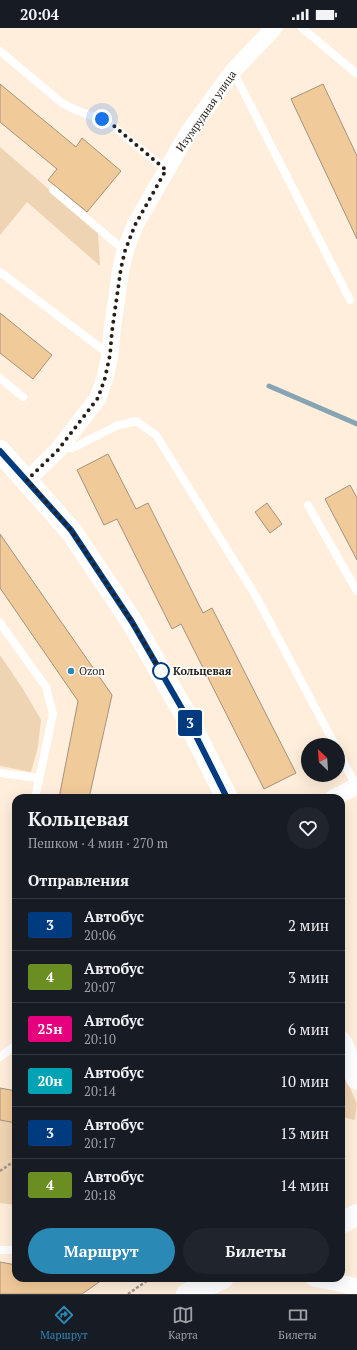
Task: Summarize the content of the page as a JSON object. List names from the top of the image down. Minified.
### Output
{"streets":{"street":["Изумрудная улица"]},"places":["Ozon","Кольцевая"],"lines":["bus line 3"],"north":"top left","page":{"status":"20:04","on_map":"3","heading":[["Кольцевая","Пешком · 4 мин · 270 m"],"Отправления"],"list":[{"mark":"3","name":"Автобус","note":"20:06","value":"2 мин"},{"mark":"4","name":"Автобус","note":"20:07","value":"3 мин"},{"mark":"25н","name":"Автобус","note":"20:10","value":"6 мин"},{"mark":"20н","name":"Автобус","note":"20:14","value":"10 мин"},{"mark":"3","name":"Автобус","note":"20:17","value":"13 мин"},{"mark":"4","name":"Автобус","note":"20:18","value":"14 мин"}],"buttons":["Маршрут","Билеты"],"tabs":["Маршрут","Карта","Билеты"]}}
